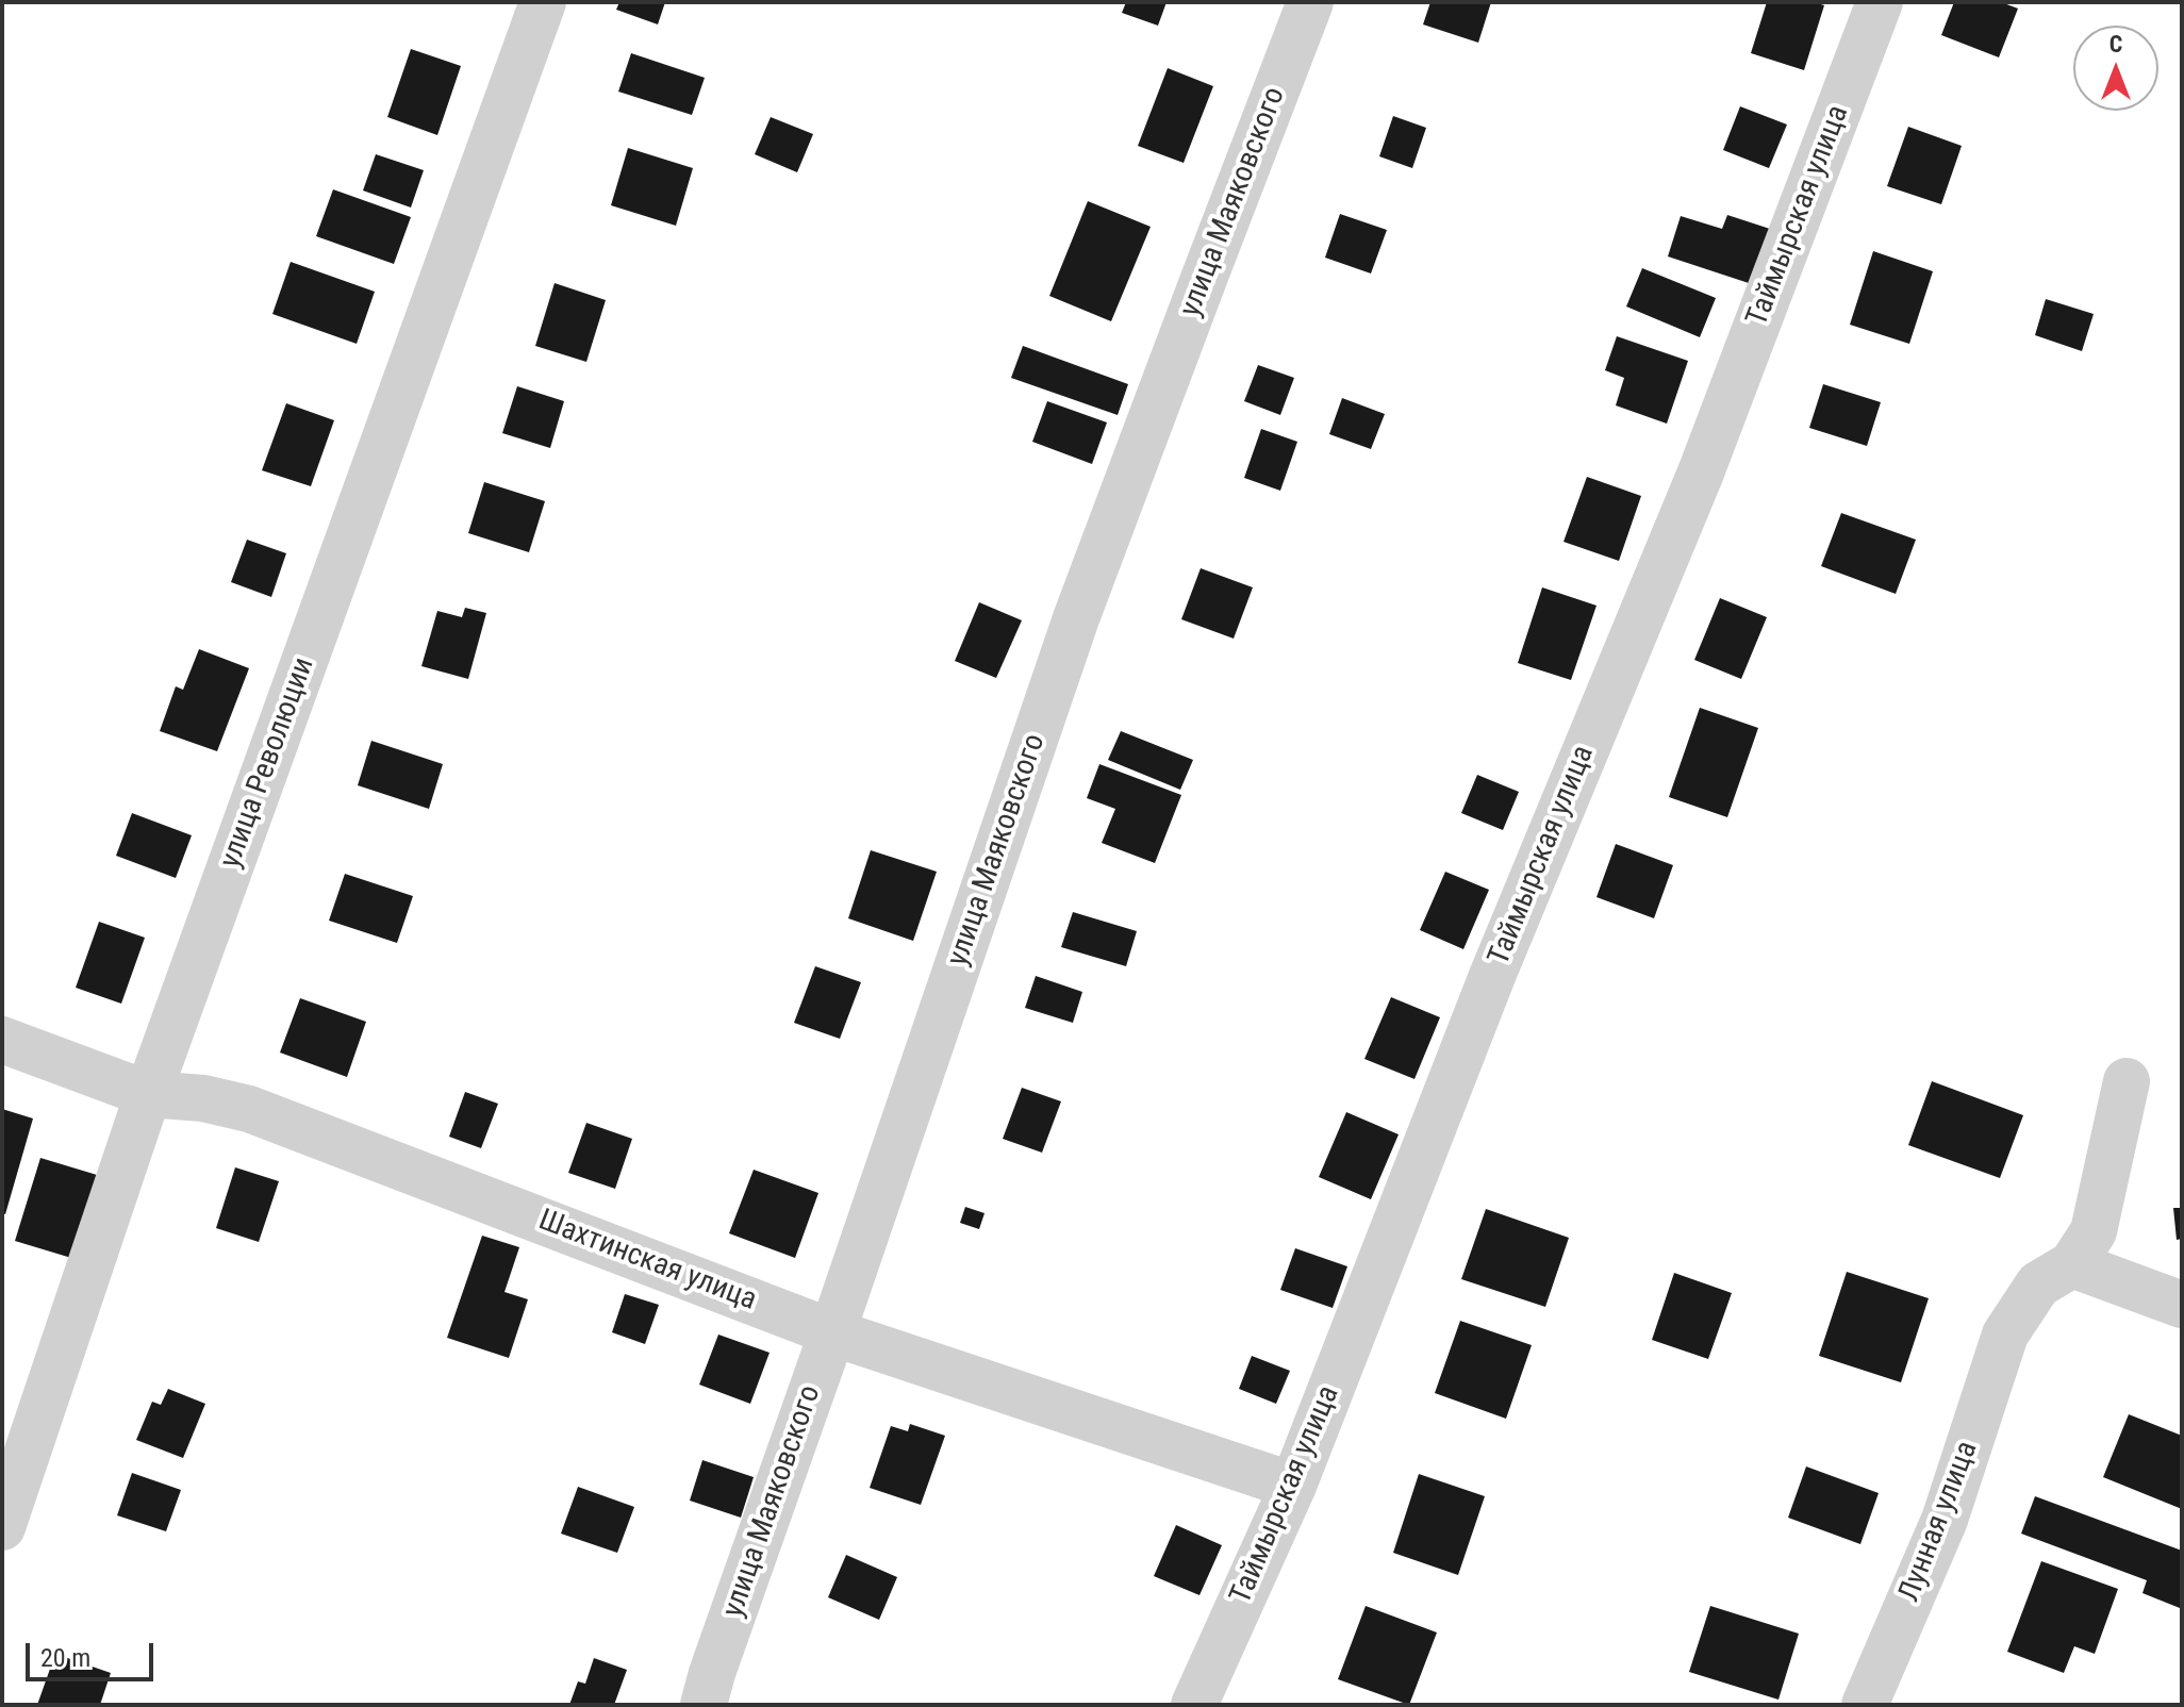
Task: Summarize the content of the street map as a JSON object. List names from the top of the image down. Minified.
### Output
{"streets":{"street":["улица Маяковского","Таймырская улица","улица Революции","Шахтинская улица","Лунная улица"]},"crossings":[["улица Маяковского","Шахтинская улица"],["Таймырская улица","Шахтинская улица"],["улица Революции","Шахтинская улица"]],"scale_bar":"20 m","north":"top"}
